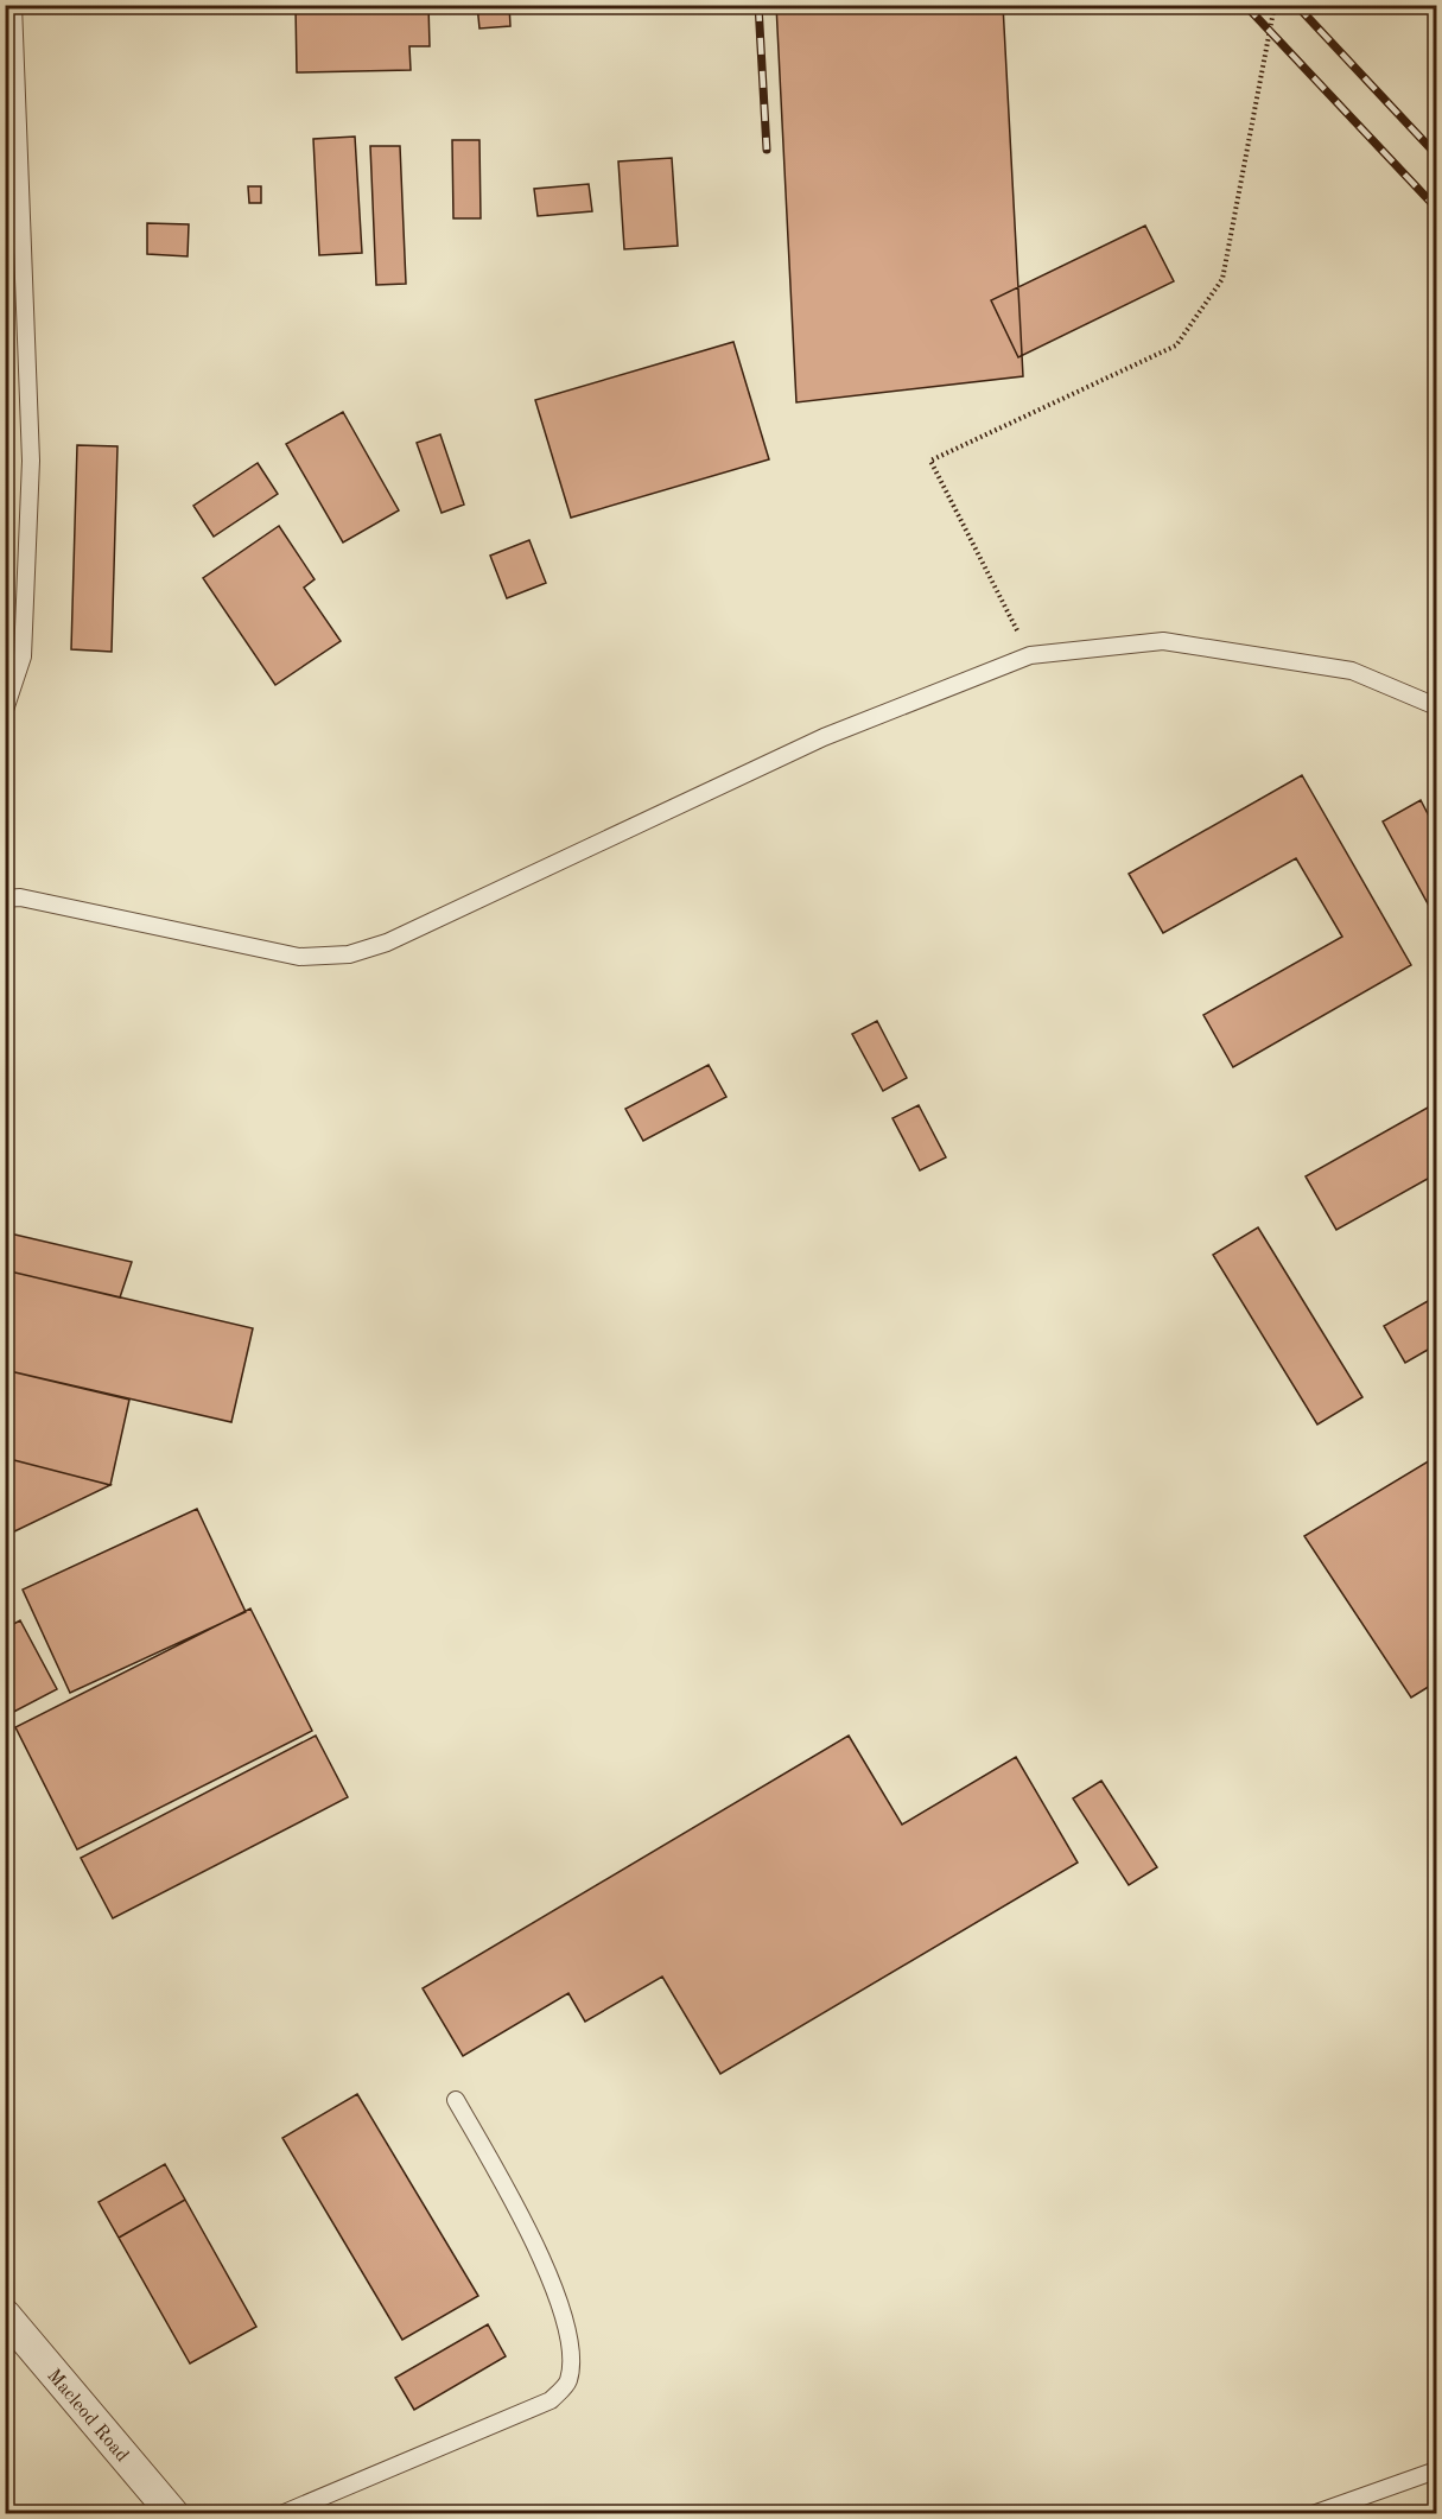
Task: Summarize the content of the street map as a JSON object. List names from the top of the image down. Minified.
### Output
{"streets":{"street":["Macleod Road"]}}
